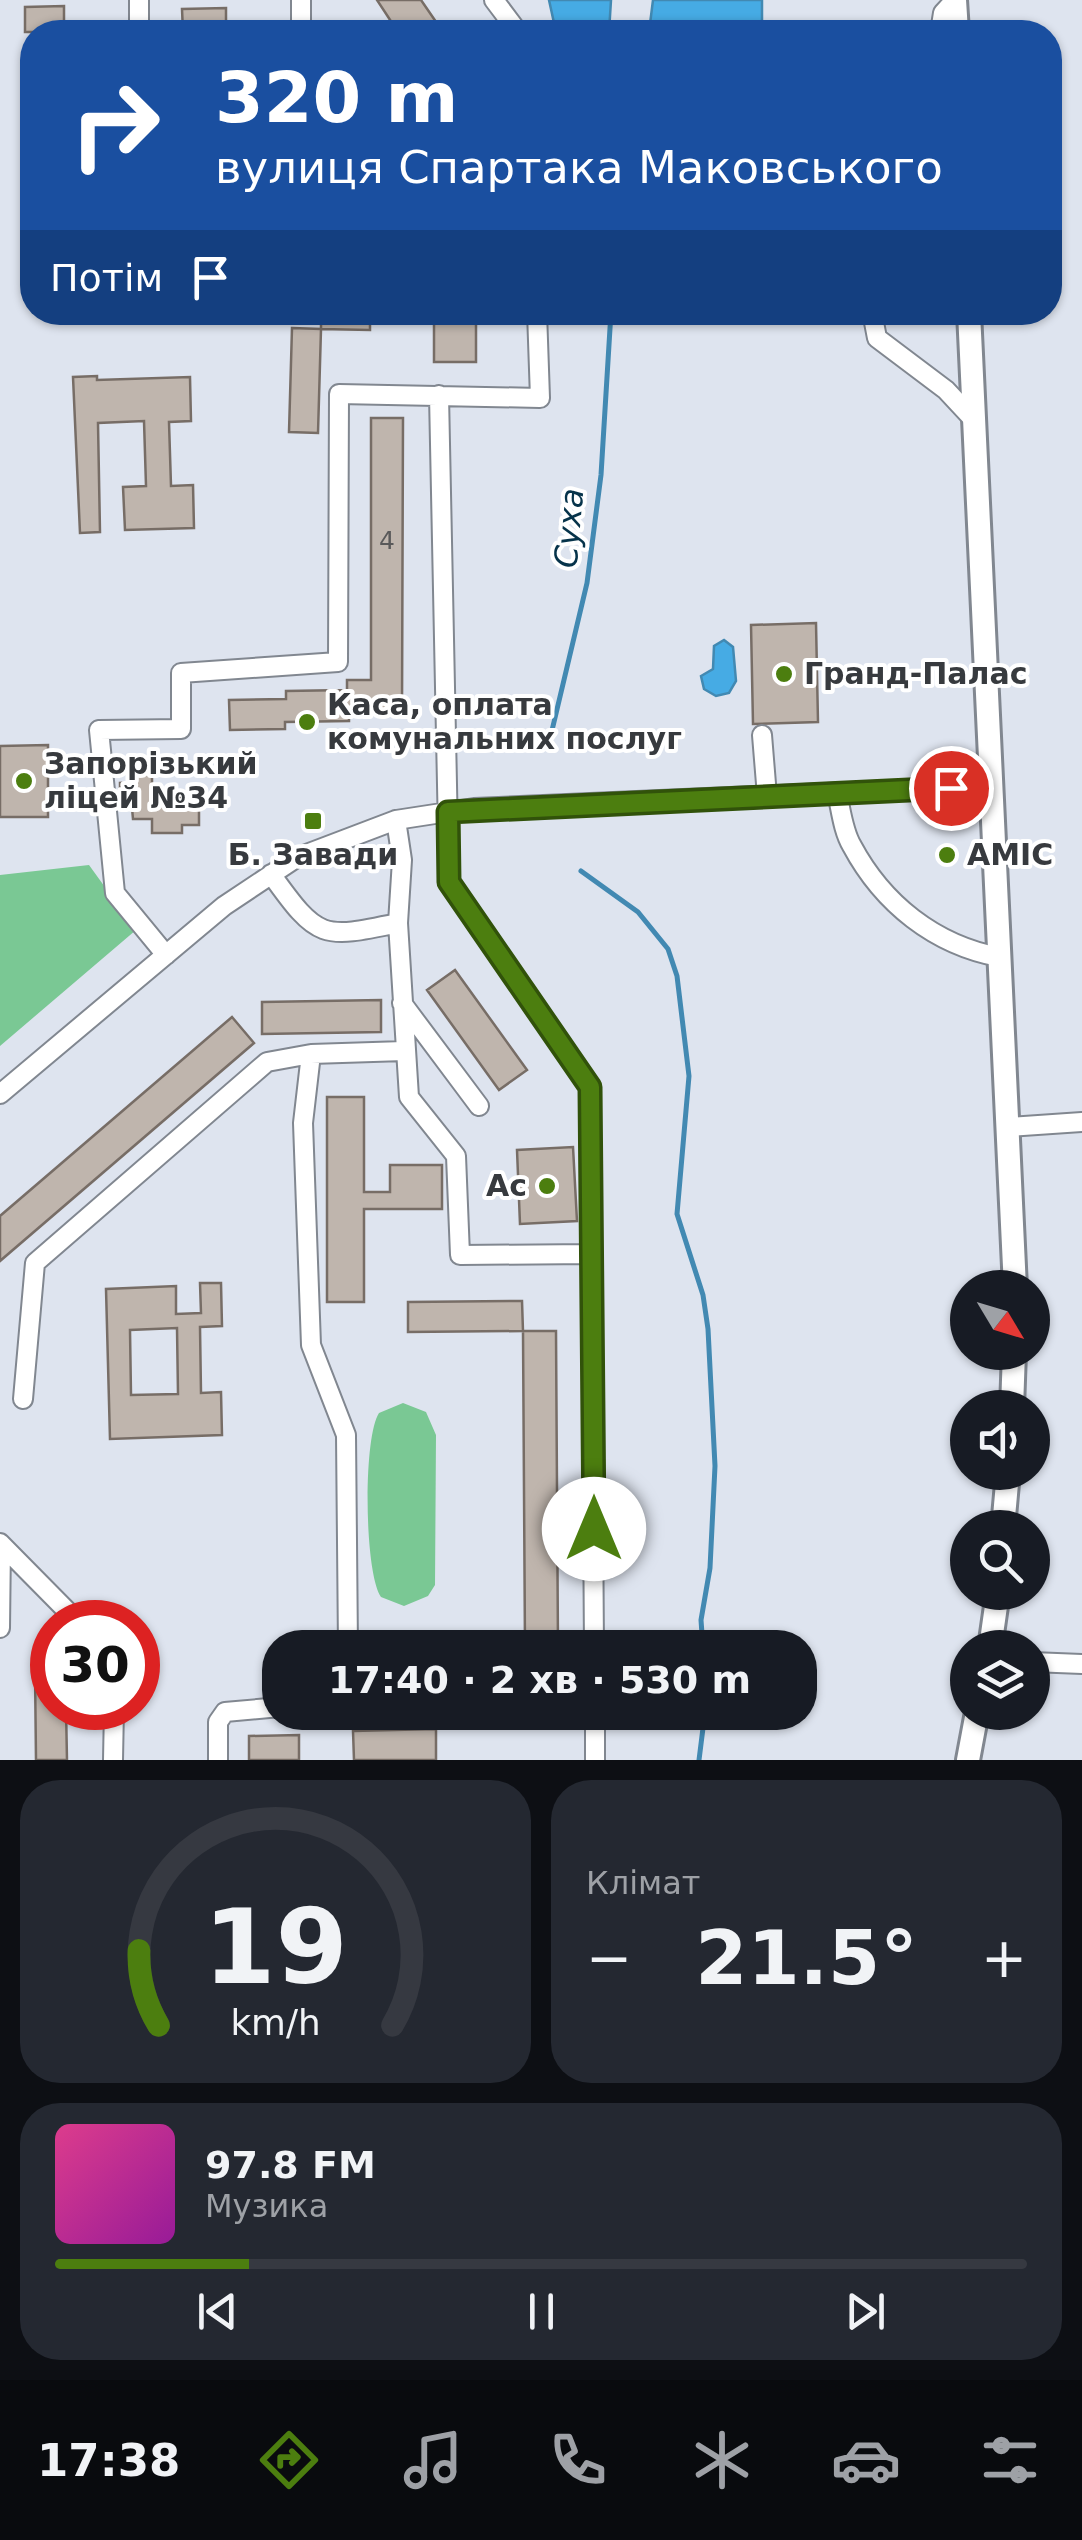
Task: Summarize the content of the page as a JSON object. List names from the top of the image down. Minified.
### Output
{"water":["Суха"],"places":{"other":["Гранд-Палас","Каса, оплата комунальних послуг","Запорізький ліцей №34","AMIC","Ас"],"transit":["Б. Завади"]},"house_numbers":["4"],"north":"bottom right","page":{"turn":["320 m","вулиця Спартака Маковського"],"then":"Потім","limit":"30","trip":"17:40 · 2 хв · 530 m","tile":"Клімат","heat":["−","21.5°","+"],"song":["97.8 FM","Музика"],"tabs":"17:38","gauge":["19","km/h"]}}
